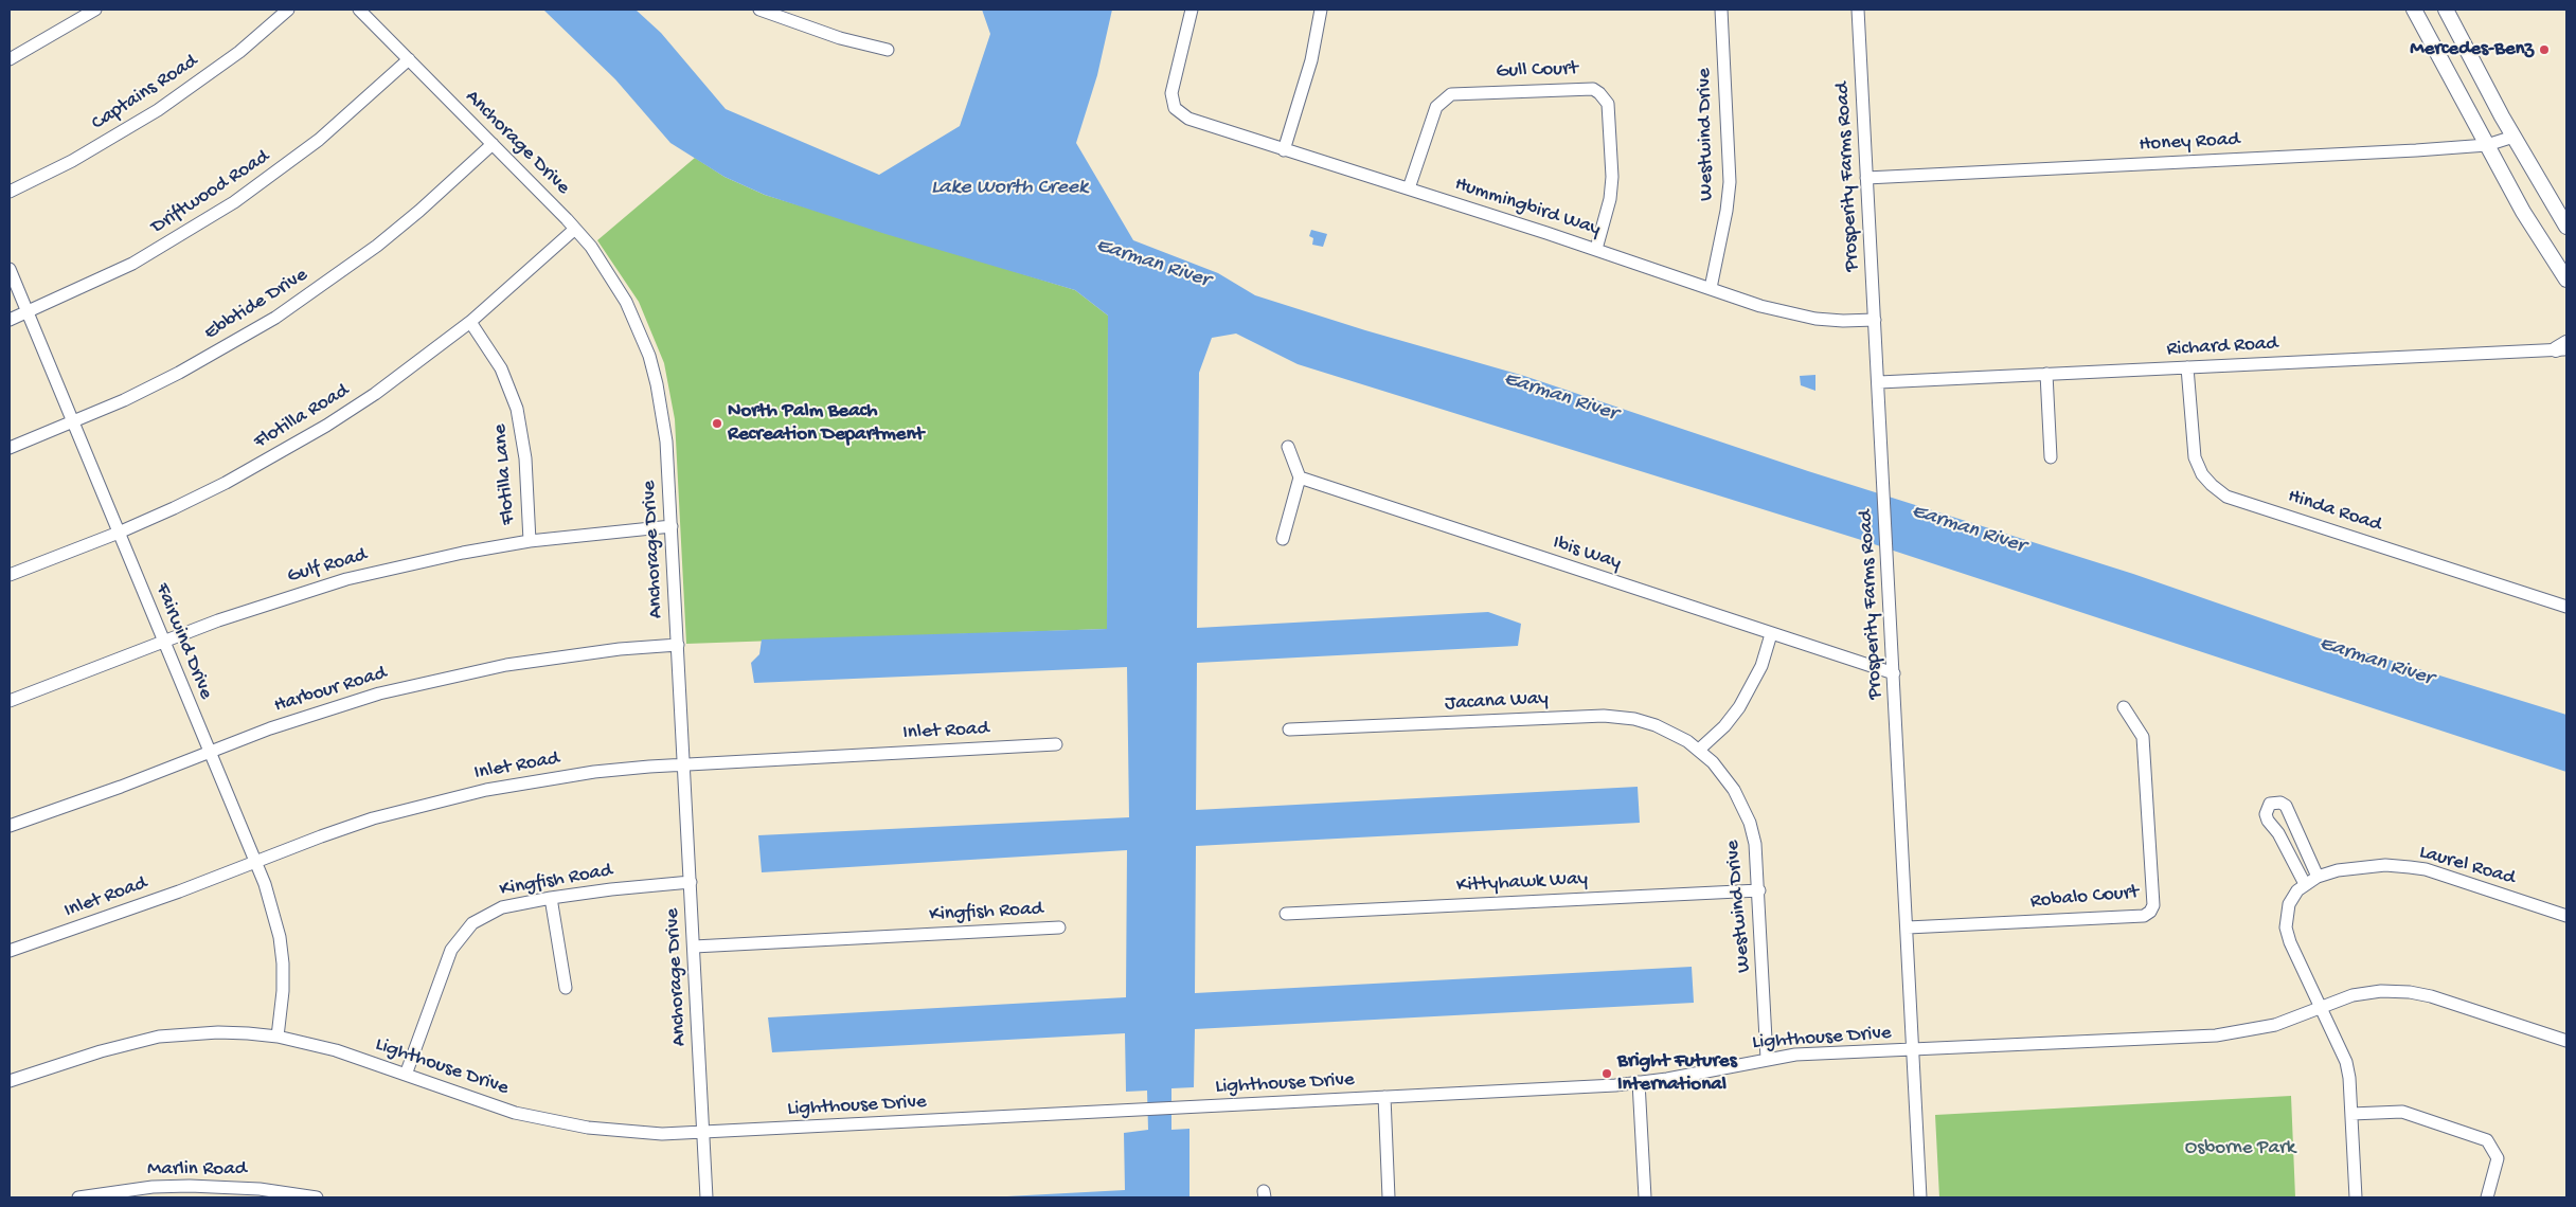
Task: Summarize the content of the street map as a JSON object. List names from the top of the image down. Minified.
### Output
{"streets":{"street":["Gull Court","Captains Road","Westwind Drive","Anchorage Drive","Honey Road","Prosperity Farms Road","Driftwood Road","Hummingbird Way","Ebbtide Drive","Richard Road","Flotilla Road","Flotilla Lane","Hinda Road","Ibis Way","Gulf Road","Fairwind Drive","Harbour Road","Jacana Way","Inlet Road","Laurel Road","Kingfish Road","Kittyhawk Way","Robalo Court","Lighthouse Drive","Marlin Road"]},"crossings":[["Gull Court","Hummingbird Way"],["Westwind Drive","Hummingbird Way"],["Westwind Drive","Jacana Way"],["Westwind Drive","Kittyhawk Way"],["Westwind Drive","Lighthouse Drive"],["Anchorage Drive","Driftwood Road"],["Anchorage Drive","Ebbtide Drive"],["Anchorage Drive","Flotilla Road"],["Anchorage Drive","Gulf Road"],["Anchorage Drive","Harbour Road"],["Anchorage Drive","Inlet Road"],["Anchorage Drive","Kingfish Road"],["Anchorage Drive","Lighthouse Drive"],["Honey Road","Prosperity Farms Road"],["Prosperity Farms Road","Hummingbird Way"],["Prosperity Farms Road","Richard Road"],["Prosperity Farms Road","Ibis Way"],["Prosperity Farms Road","Robalo Court"],["Prosperity Farms Road","Lighthouse Drive"],["Driftwood Road","Fairwind Drive"],["Ebbtide Drive","Fairwind Drive"],["Richard Road","Hinda Road"],["Flotilla Road","Flotilla Lane"],["Flotilla Road","Fairwind Drive"],["Flotilla Lane","Gulf Road"],["Gulf Road","Fairwind Drive"],["Fairwind Drive","Harbour Road"],["Fairwind Drive","Inlet Road"],["Fairwind Drive","Lighthouse Drive"],["Laurel Road","Lighthouse Drive"],["Kingfish Road","Lighthouse Drive"]],"water":["Lake Worth Creek","Earman River"],"parks":["Osborne Park"],"places":["Mercedes-Benz","North Palm Beach Recreation Department","Bright Futures International"]}
